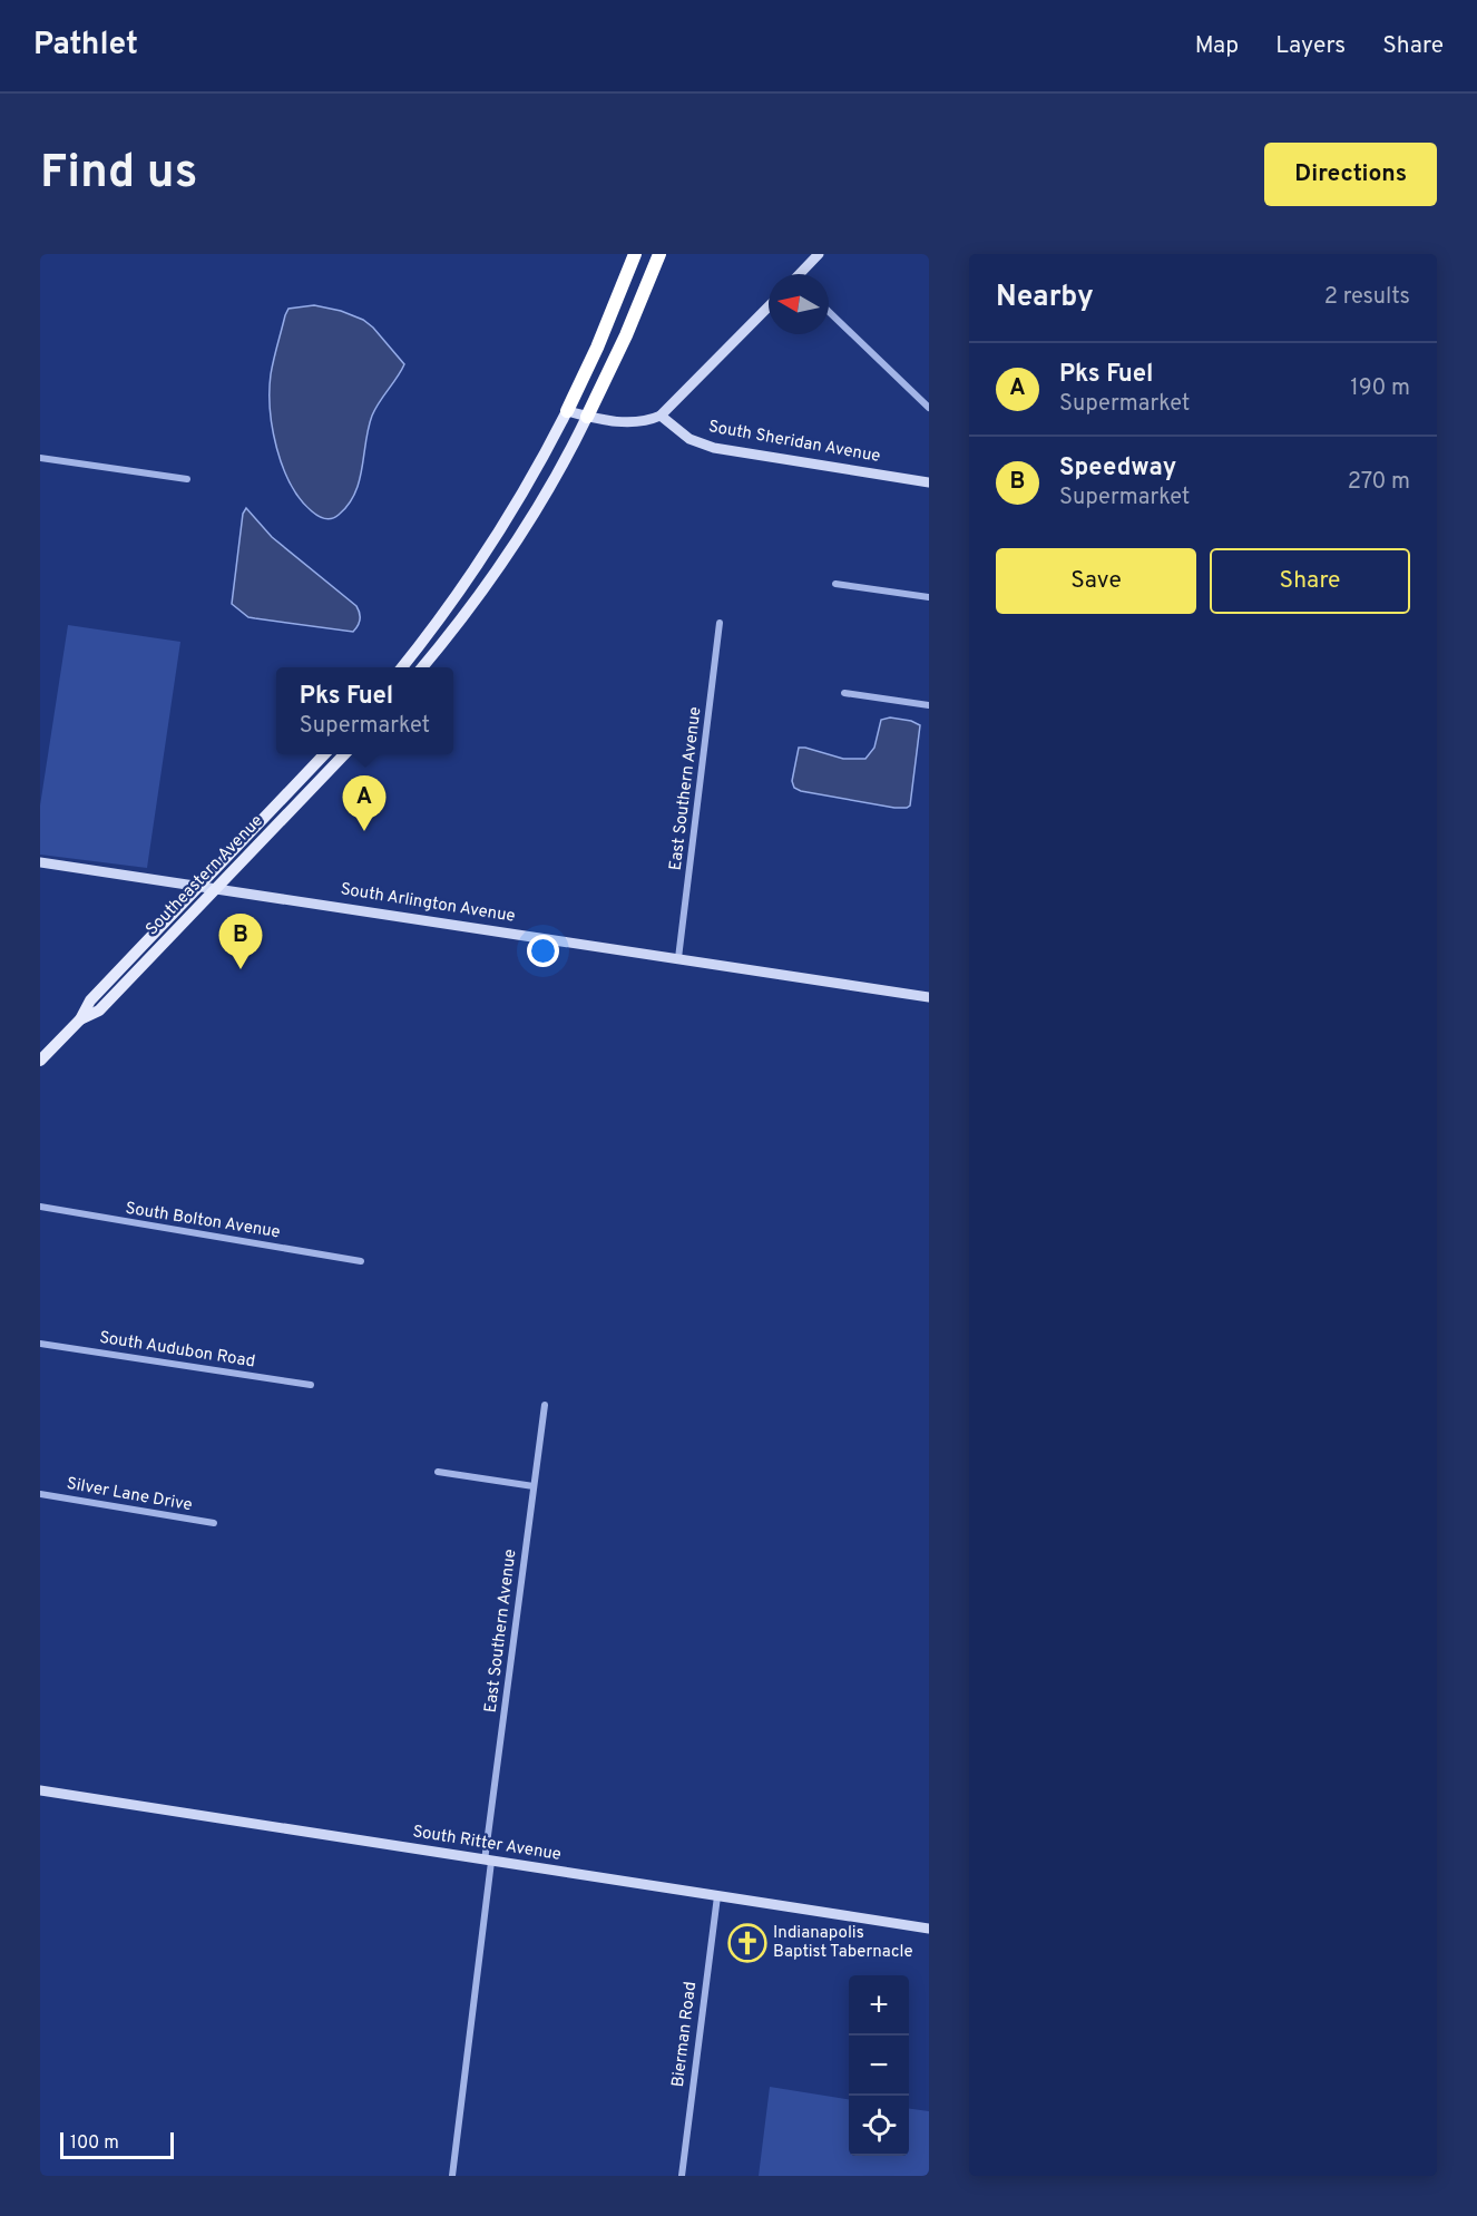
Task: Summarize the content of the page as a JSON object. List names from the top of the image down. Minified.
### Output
{"streets":{"main road":["Southeastern Avenue"],"street":["South Sheridan Avenue","East Southern Avenue","South Arlington Avenue","South Bolton Avenue","South Audubon Road","Silver Lane Drive","South Ritter Avenue","Bierman Road"]},"crossings":[["East Southern Avenue","South Arlington Avenue"],["East Southern Avenue","South Ritter Avenue"],["Southeastern Avenue","South Arlington Avenue"],["South Ritter Avenue","Bierman Road"]],"places":{"church":["Indianapolis Baptist Tabernacle"]},"scale_bar":"100 m","north":"left","page":{"header":"Pathlet","nav":["Map","Layers","Share"],"buttons":["Directions",["Save","Share"]],"title":"Find us","heading":["Nearby","2 results"],"list":[{"mark":"A","name":"Pks Fuel","note":"Supermarket","value":"190 m"},{"mark":"B","name":"Speedway","note":"Supermarket","value":"270 m"}],"popup":["Pks Fuel","Supermarket"],"pins":["A","B"],"map_buttons":["+","−"],"scale":"100 m"}}
